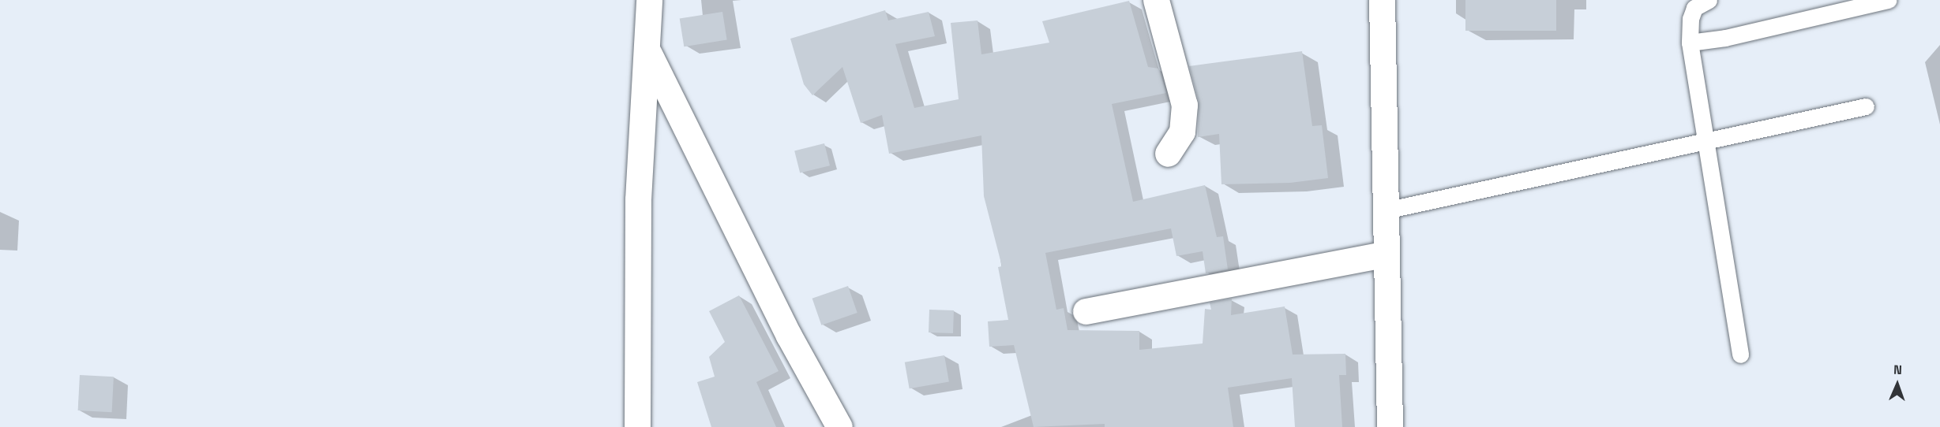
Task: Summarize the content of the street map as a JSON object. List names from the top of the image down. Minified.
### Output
{"north":"top"}
